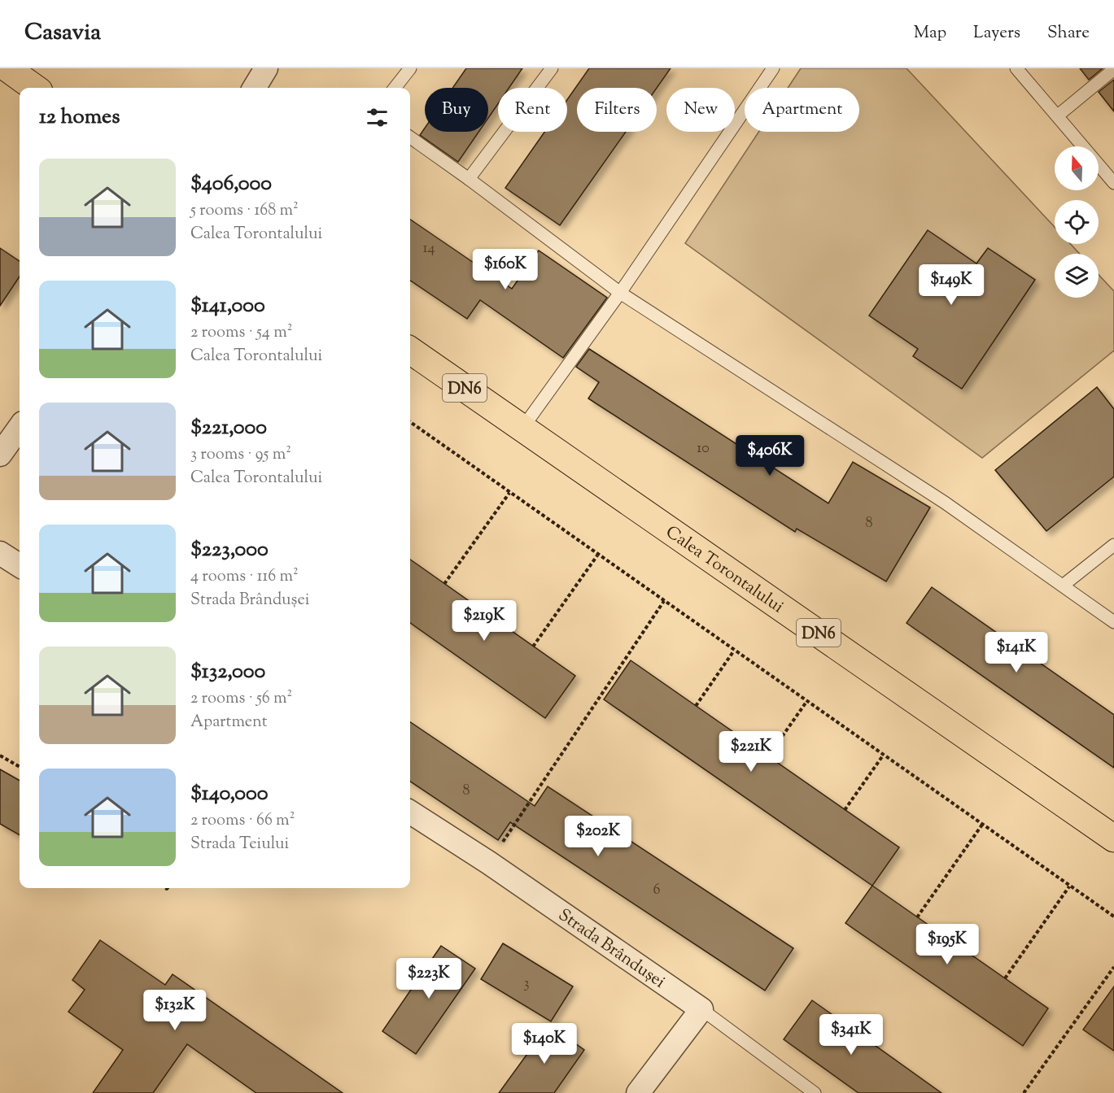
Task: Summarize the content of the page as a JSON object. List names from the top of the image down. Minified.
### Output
{"streets":{"main road":["DN6","Calea Torontalului"],"street":["Strada Brândușei"]},"house_numbers":["14","10","8","8","6","3"],"north":"top","page":{"header":"Casavia","nav":["Map","Layers","Share"],"chip":["Buy","Rent","Filters","New","Apartment"],"heading":"12 homes","list":[{"name":"$406,000","note":"5 rooms · 168 m² · Calea Torontalului"},{"name":"$141,000","note":"2 rooms · 54 m² · Calea Torontalului"},{"name":"$221,000","note":"3 rooms · 95 m² · Calea Torontalului"},{"name":"$223,000","note":"4 rooms · 116 m² · Strada Brândușei"},{"name":"$132,000","note":"2 rooms · 56 m² · Apartment"},{"name":"$140,000","note":"2 rooms · 66 m² · Strada Teiului"}],"price":["$160K","$149K","$406K","$219K","$141K","$221K","$202K","$195K","$223K","$132K","$341K","$140K"]}}
